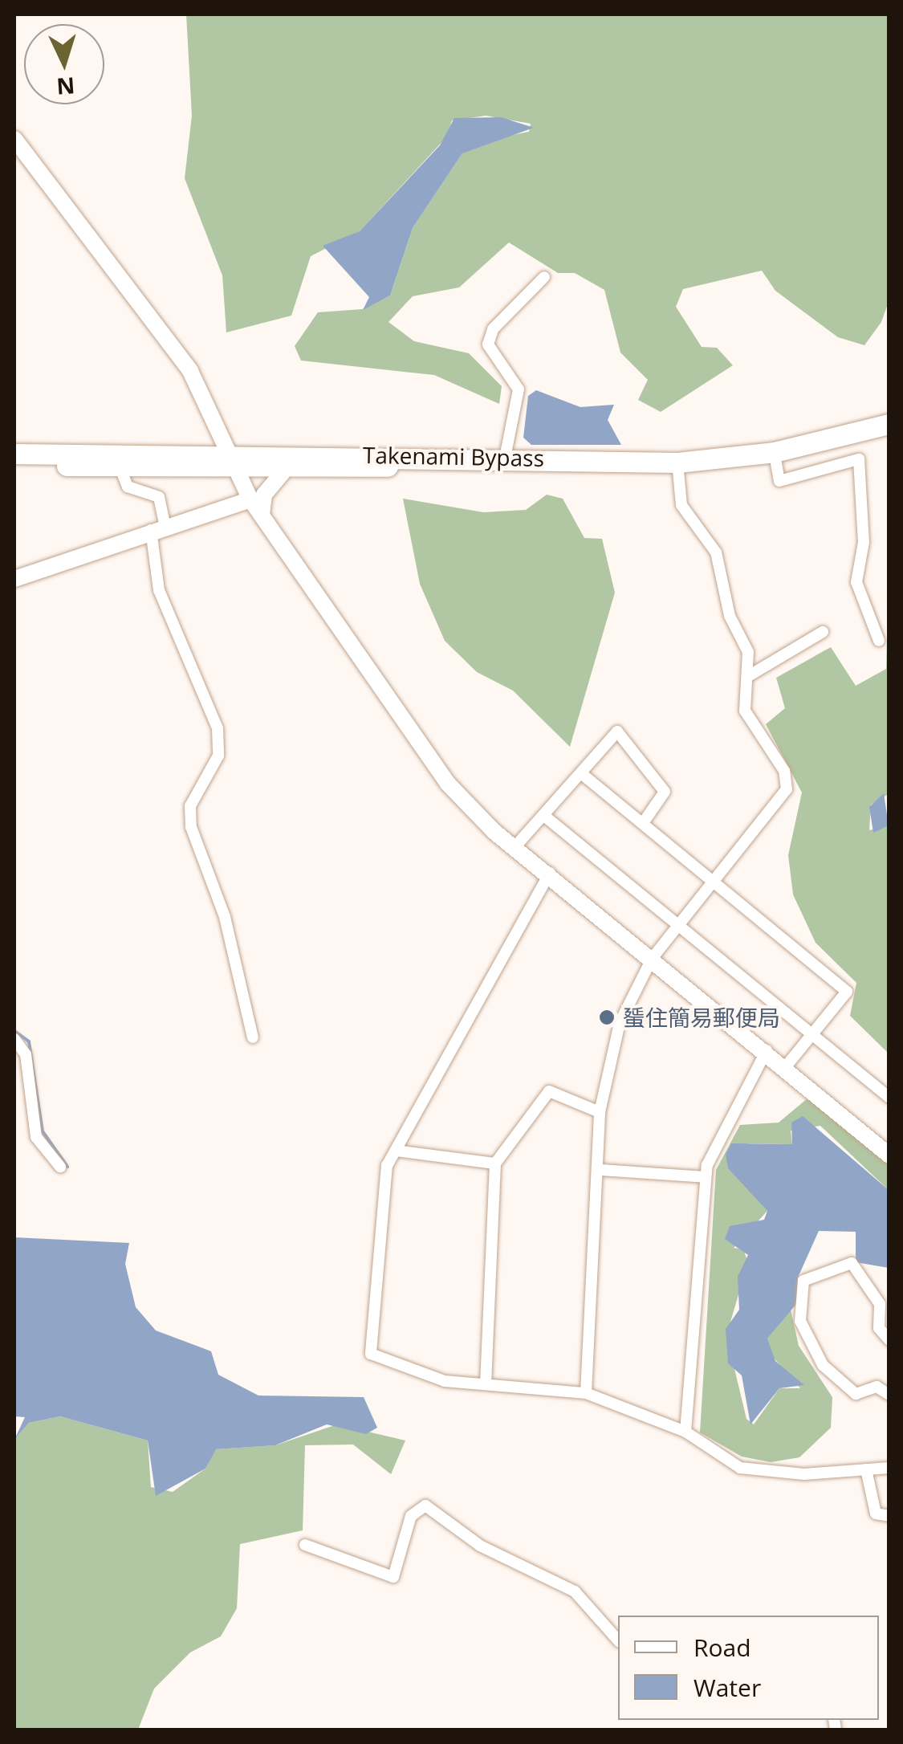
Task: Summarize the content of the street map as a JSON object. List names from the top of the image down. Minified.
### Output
{"streets":{"highway":["Takenami Bypass"]},"places":["蜑住簡易郵便局"],"legend":["Road","Water"],"north":"bottom"}
